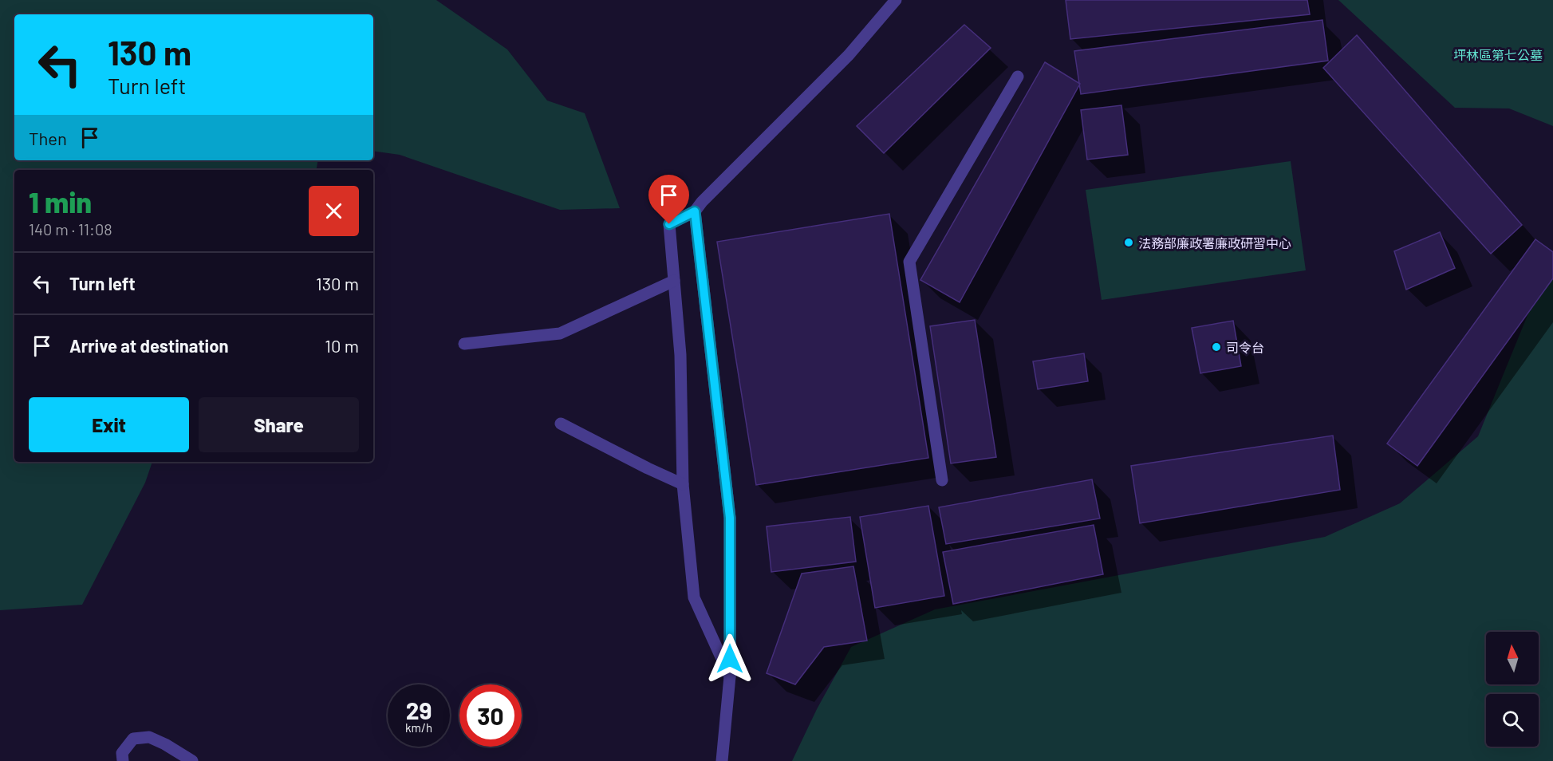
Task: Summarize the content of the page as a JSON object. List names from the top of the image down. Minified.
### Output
{"parks":["坪林區第七公墓"],"places":["法務部廉政署廉政研習中心","司令台"],"north":"top","page":{"turn":["130 m","Turn left"],"then":"Then","heading":["1 min","140 m · 11:08"],"list":[{"name":"Turn left","value":"130 m"},{"name":"Arrive at destination","value":"10 m"}],"buttons":["Exit","Share"],"speed":"29 km/h","limit":"30"}}
